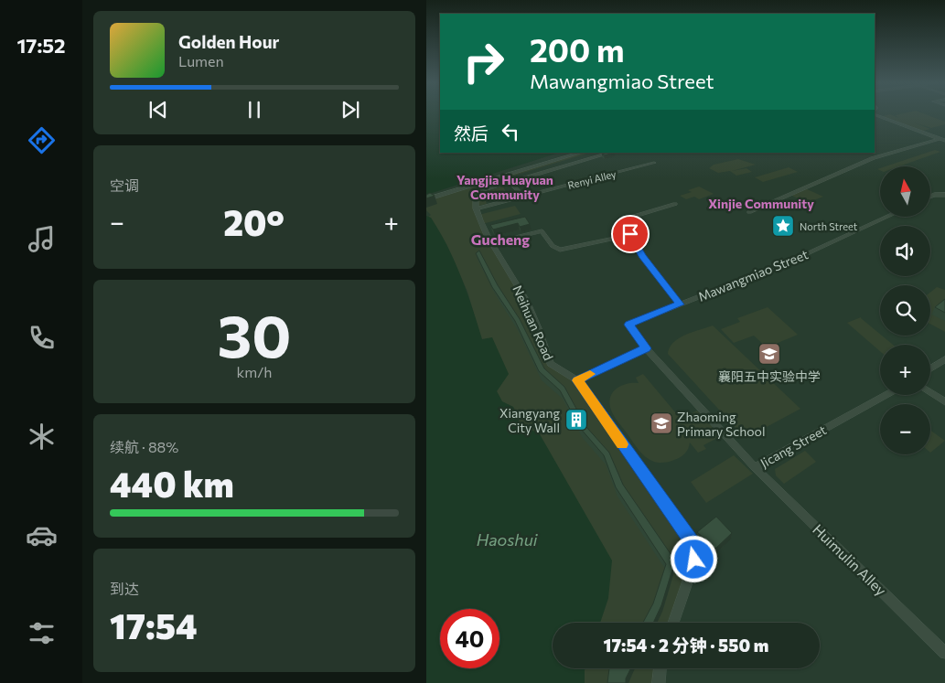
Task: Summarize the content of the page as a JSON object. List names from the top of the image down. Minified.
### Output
{"streets":{"street":["Renyi Alley","Mawangmiao Street","Neihuan Road","Jicang Street","Huimulin Alley"]},"crossings":[["Renyi Alley","Neihuan Road"],["Mawangmiao Street","Jicang Street"],["Jicang Street","Huimulin Alley"]],"districts":["Yangjia Huayuan Community","Xinjie Community","Gucheng"],"water":["Haoshui"],"places":{"place":["North Street"],"school or university":["襄阳五中实验中学","Zhaoming Primary School"],"building":["Xiangyang City Wall"]},"north":"top","page":{"tabs":"17:52","turn":["200 m","Mawangmiao Street"],"song":["Golden Hour","Lumen"],"then":"然后","tile":["空调",["30","km/h"],["续航 · 88%","440 km"],["到达","17:54"]],"map_buttons":["+","−"],"heat":["−","20°","+"],"limit":"40","trip":"17:54 · 2 分钟 · 550 m"}}
